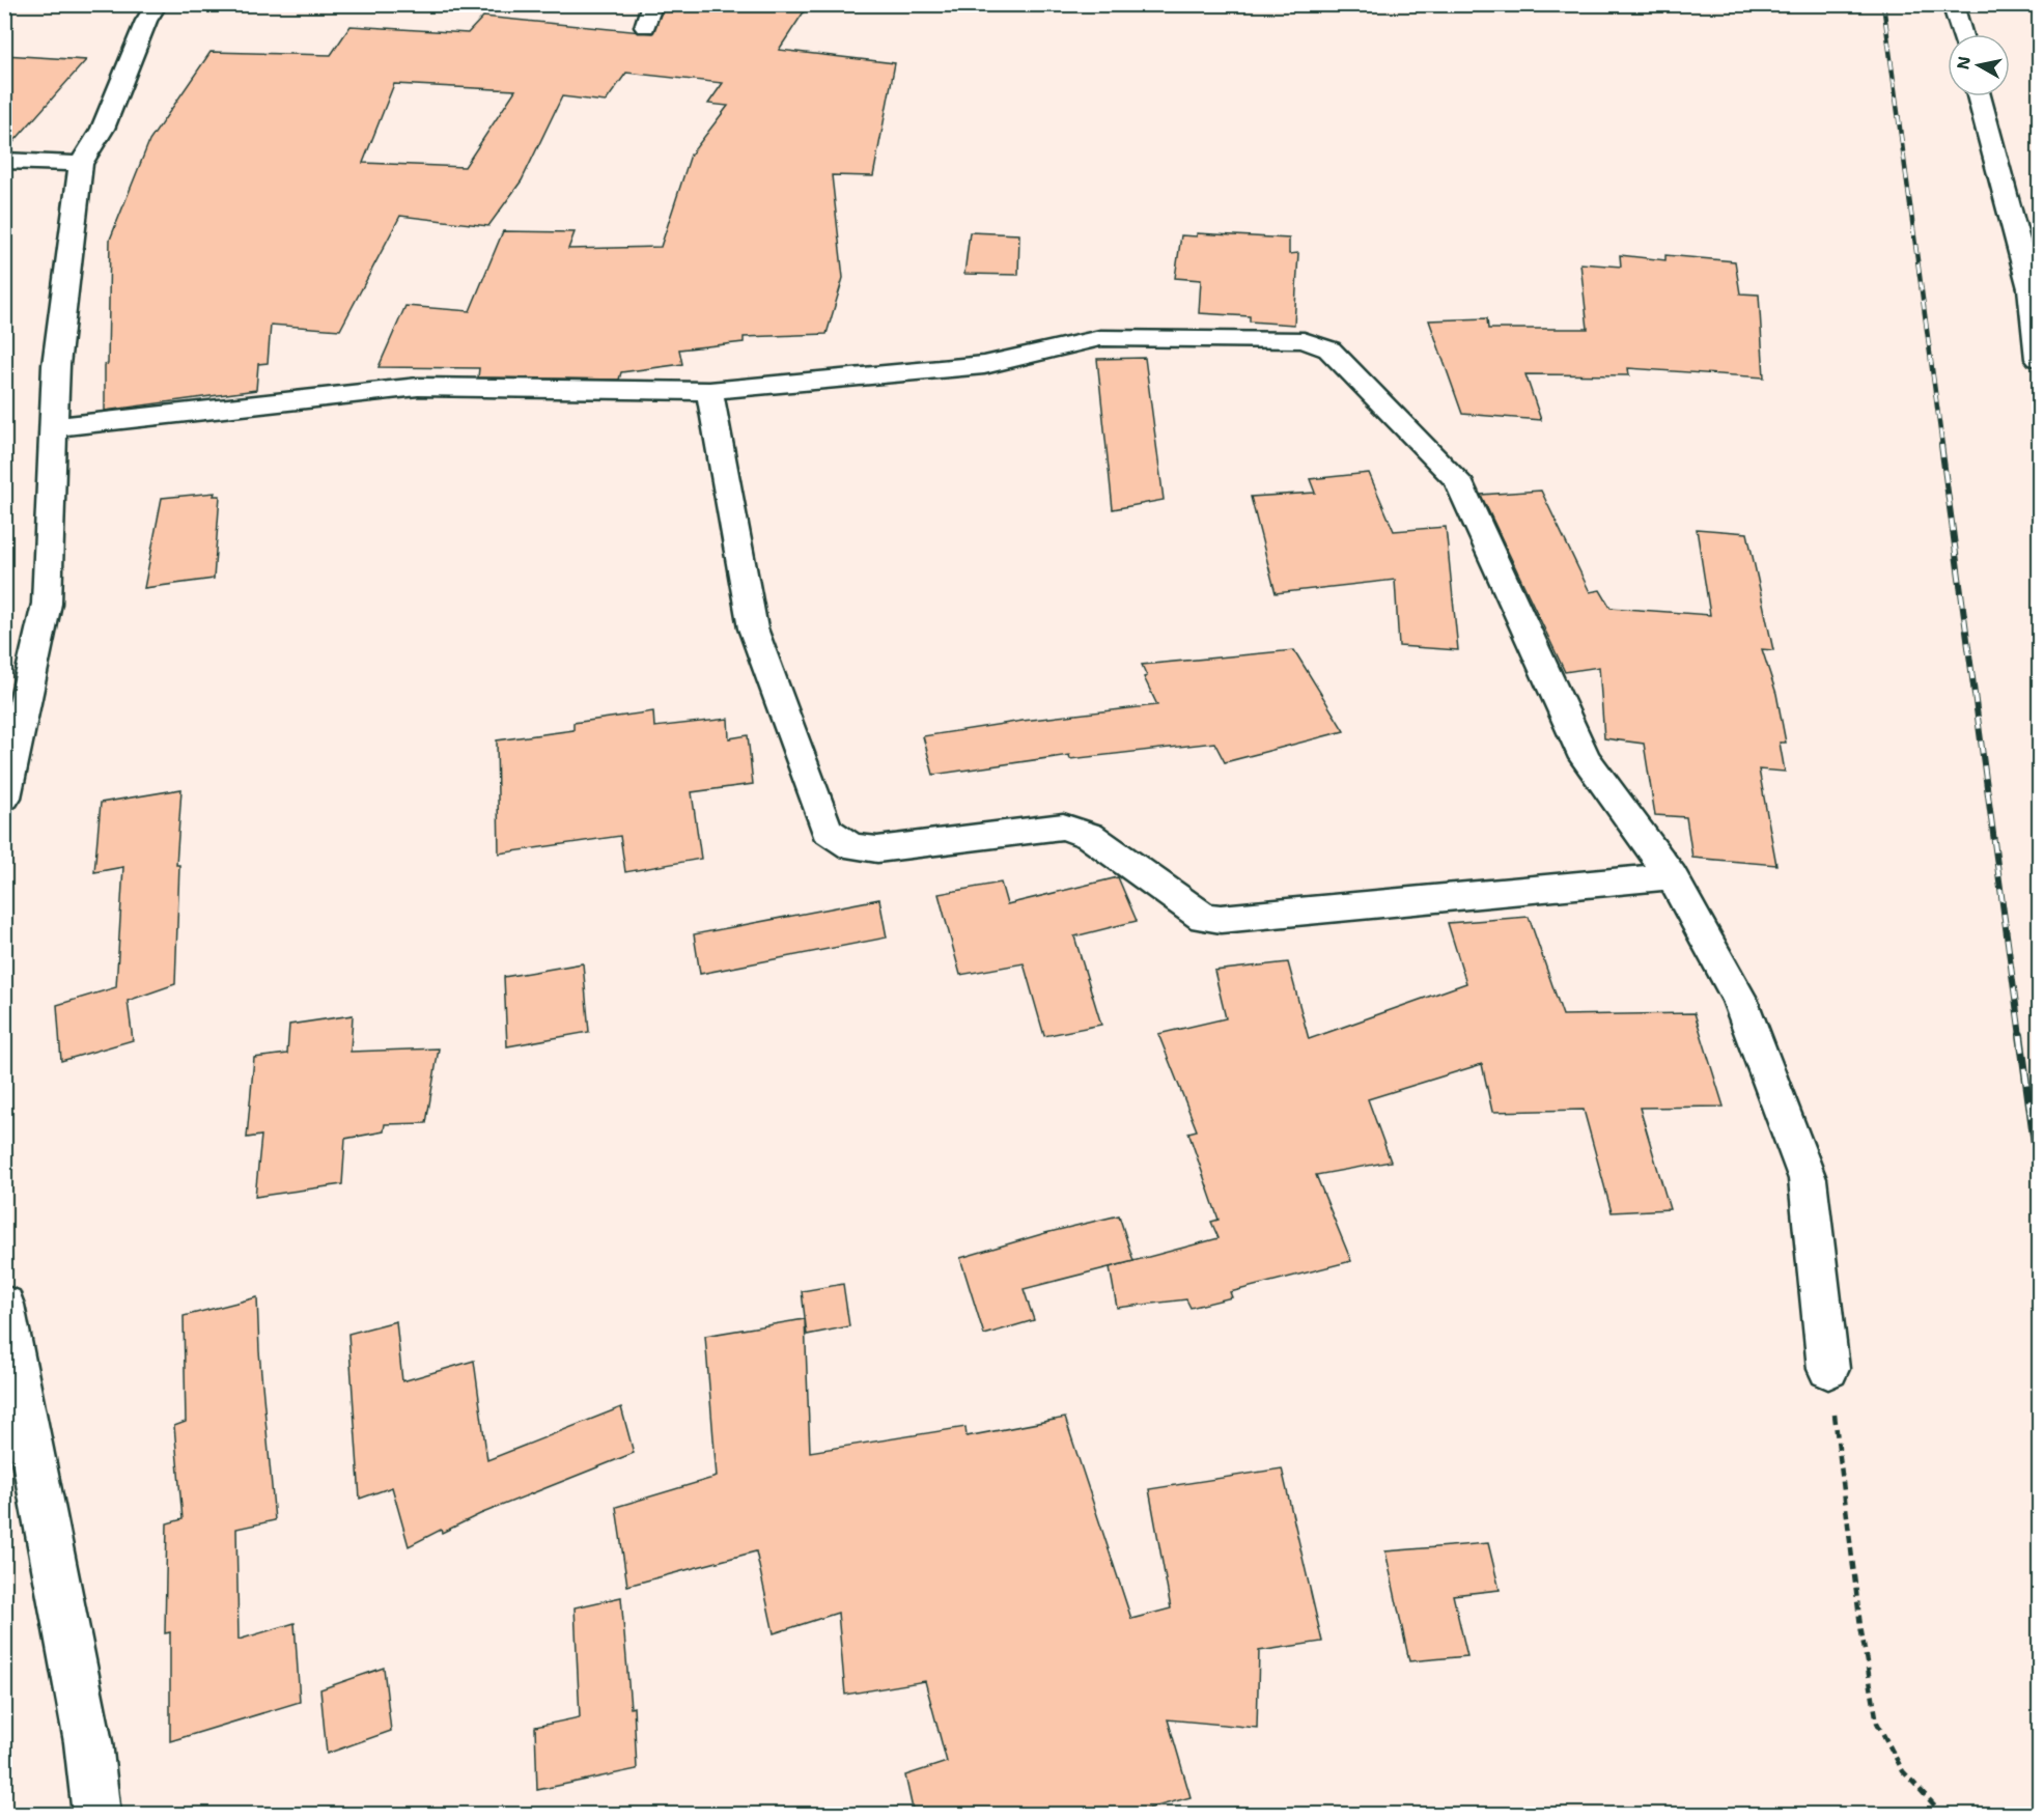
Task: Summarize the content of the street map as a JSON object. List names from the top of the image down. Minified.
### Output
{"north":"left"}
